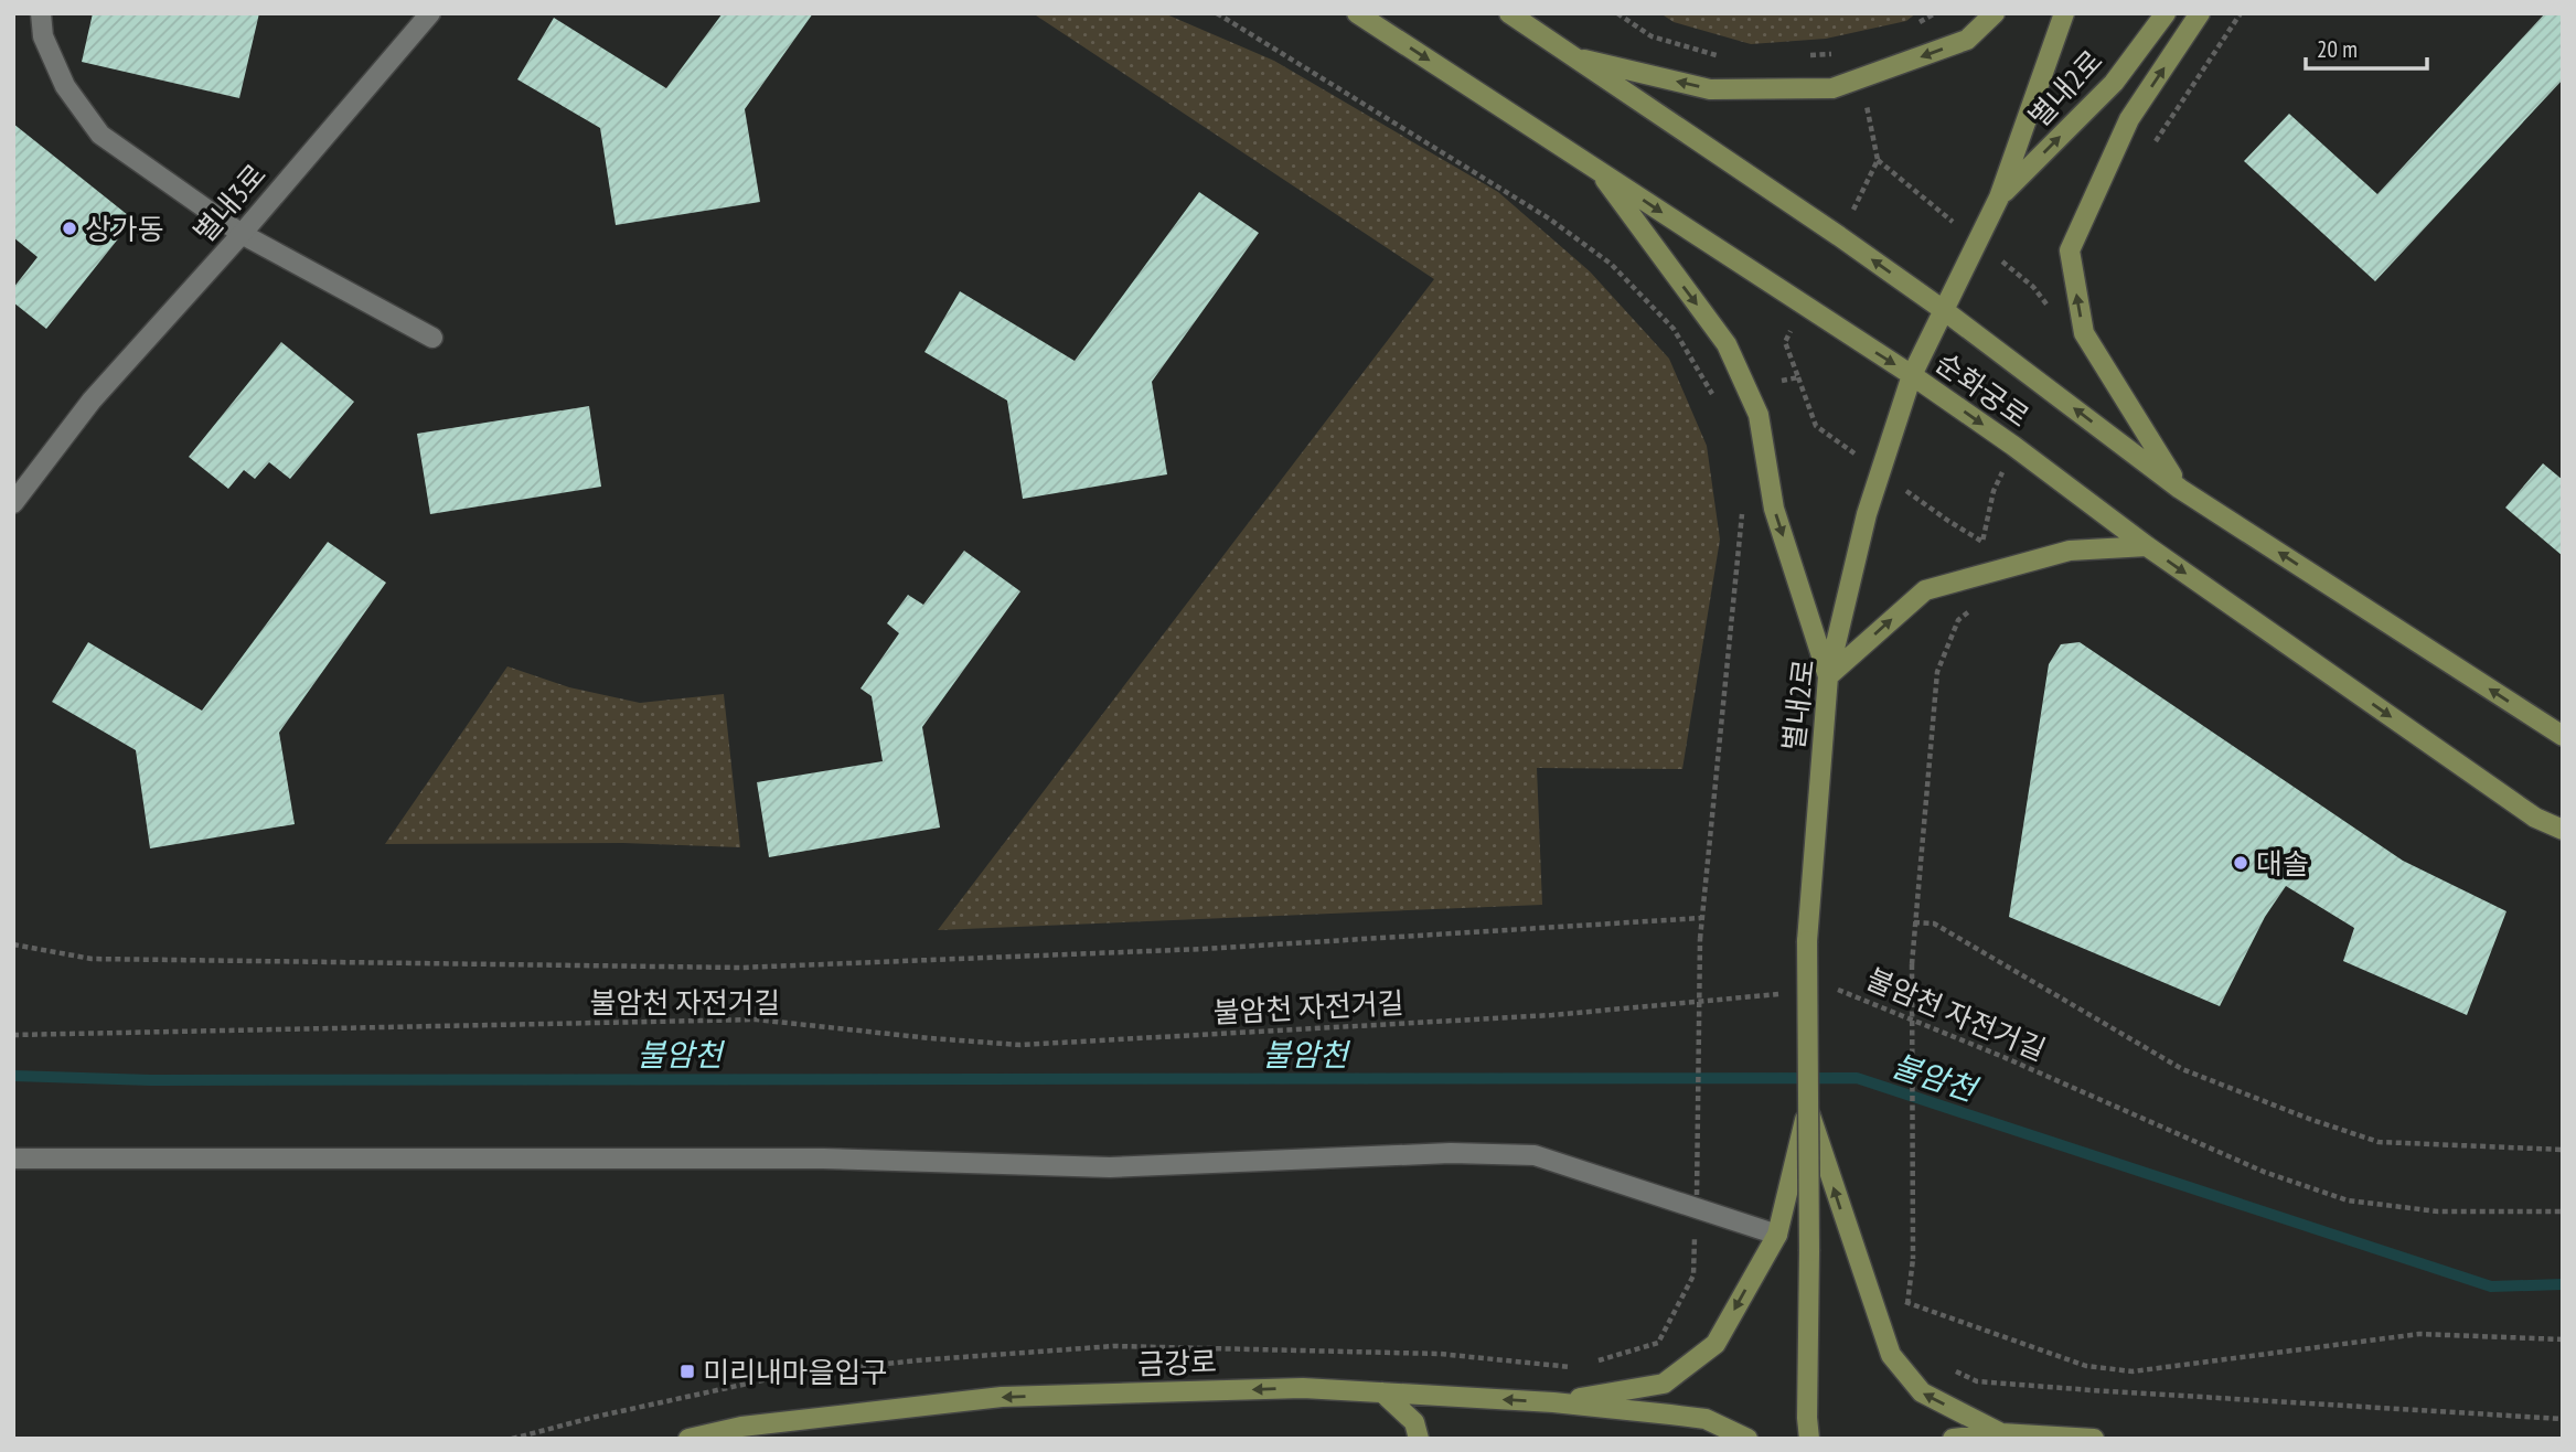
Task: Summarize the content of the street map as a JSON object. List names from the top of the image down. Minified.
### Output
{"streets":{"street":["별내2로","별내3로","순화궁로","금강로"],"path":["불암천 자전거길"]},"crossings":[["별내2로","순화궁로"]],"one_way":["금강로"],"water":["불암천"],"places":{"other":["상가동","대솔"],"transit":["미리내마을입구"]},"scale_bar":"20 m"}
